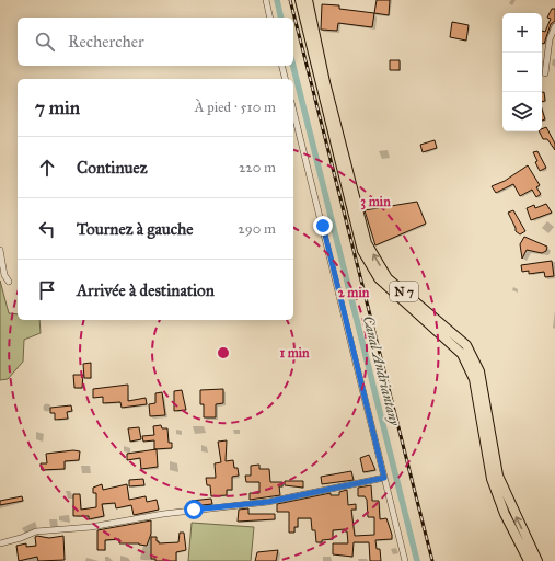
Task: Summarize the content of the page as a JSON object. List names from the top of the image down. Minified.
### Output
{"streets":{"main road":["N 7"]},"water":["Canal Andriantany"],"page":{"map_buttons":["+","−"],"search":"Rechercher","heading":["7 min","À pied · 510 m"],"list":[["Continuez","220 m"],["Tournez à gauche","290 m"],"Arrivée à destination"]},"rings":["3 min","2 min","1 min"]}
